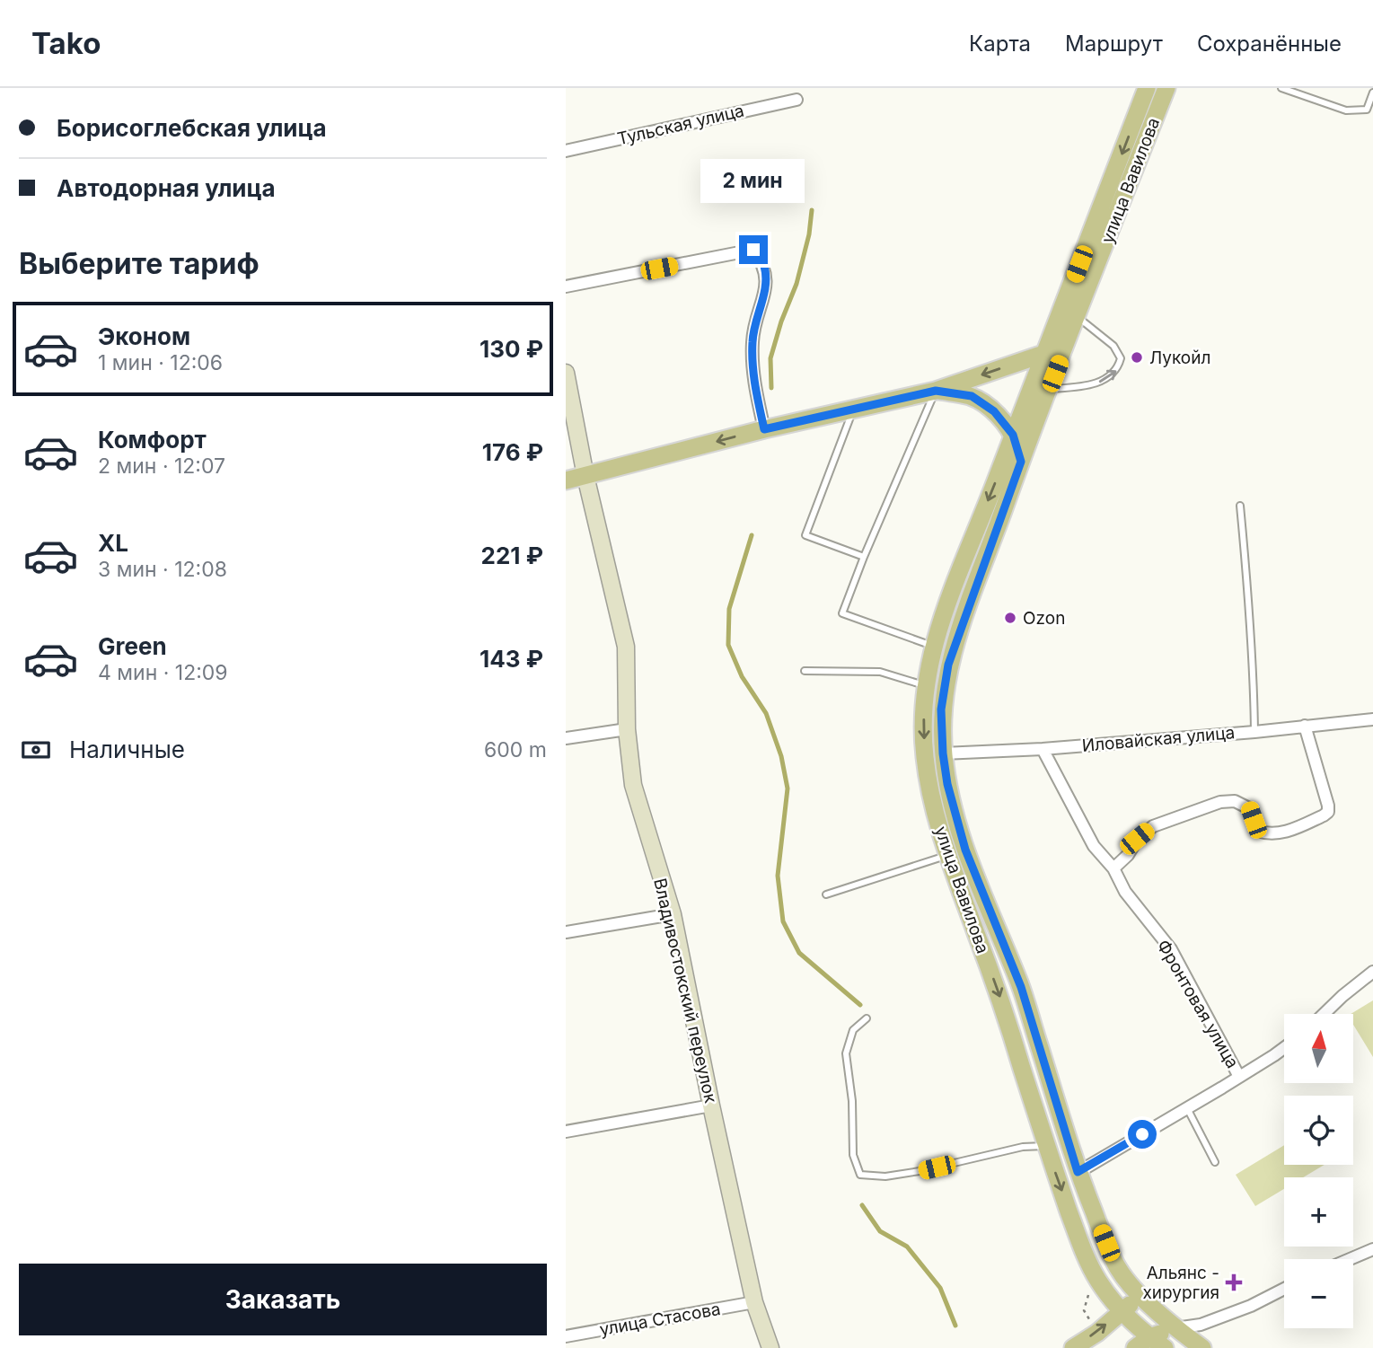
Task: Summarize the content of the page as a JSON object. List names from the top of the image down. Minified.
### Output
{"streets":{"main road":["улица Вавилова"],"street":["Тульская улица","Иловайская улица","Владивостокский переулок","Фронтовая улица","улица Стасова"]},"crossings":[["улица Вавилова","Иловайская улица"],["Иловайская улица","Фронтовая улица"],["Владивостокский переулок","улица Стасова"]],"places":{"other":["Лукойл","Ozon"],"health":["Альянс - хирургия"]},"north":"top","page":{"header":"Tako","nav":["Карта","Маршрут","Сохранённые"],"banner":["Борисоглебская улица","Автодорная улица"],"bubble":"2 мин","heading":"Выберите тариф","list":[{"name":"Эконом","note":"1 мин · 12:06","value":"130 ₽"},{"name":"Комфорт","note":"2 мин · 12:07","value":"176 ₽"},{"name":"XL","note":"3 мин · 12:08","value":"221 ₽"},{"name":"Green","note":"4 мин · 12:09","value":"143 ₽"}],"pay":["Наличные","600 m"],"map_buttons":["+","−"],"buttons":"Заказать"}}
